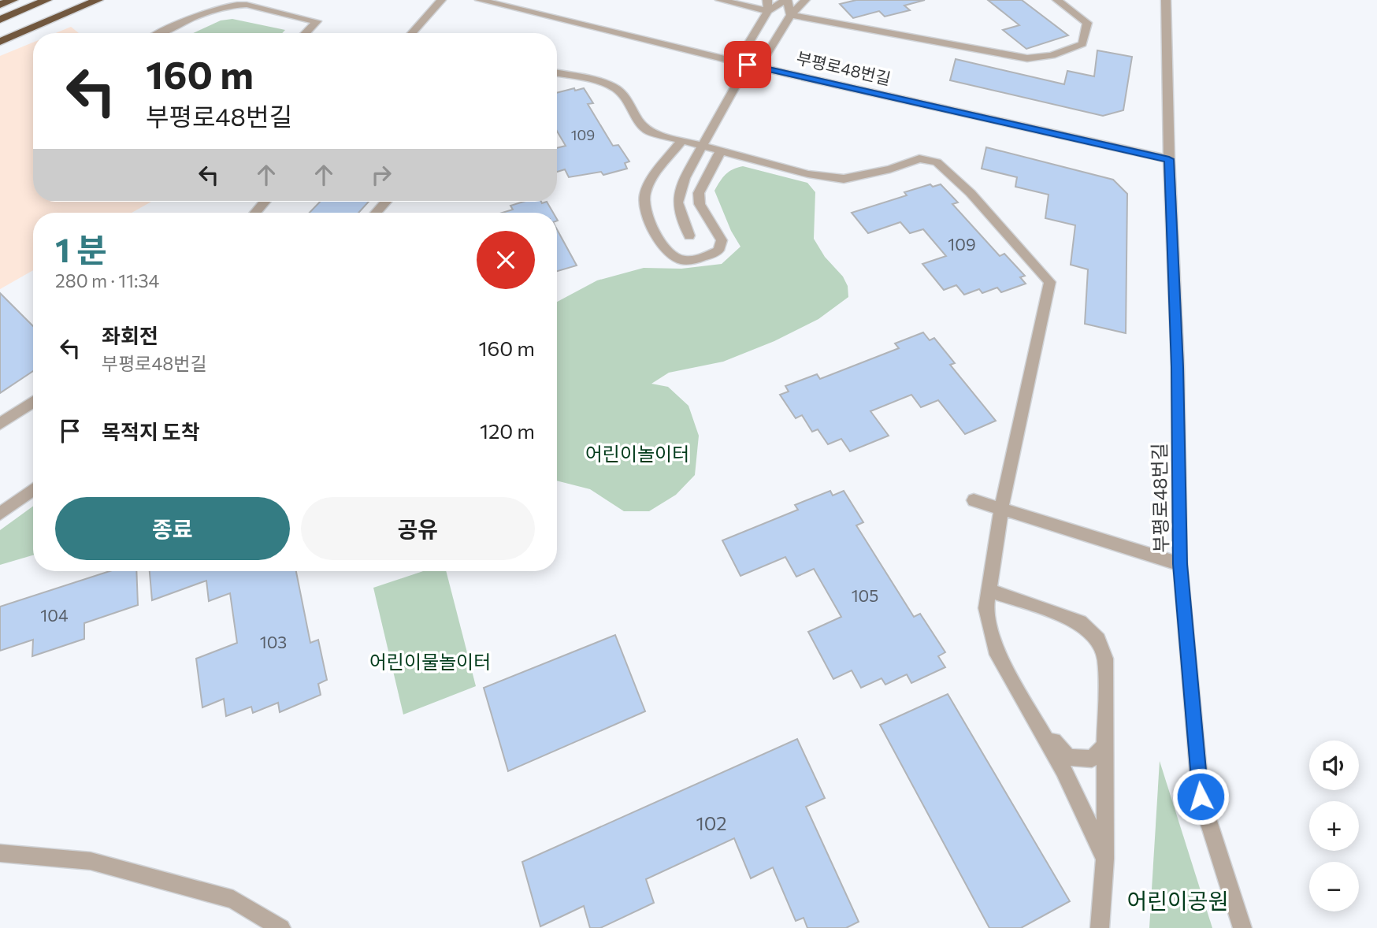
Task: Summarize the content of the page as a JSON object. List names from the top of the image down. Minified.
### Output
{"streets":{"street":["부평로48번길"]},"parks":["어린이놀이터","어린이물놀이터","어린이공원"],"house_numbers":["109","109","105","104","103","102"],"page":{"turn":["160 m","부평로48번길"],"heading":["1 분","280 m · 11:34"],"list":[{"name":"좌회전","note":"부평로48번길","value":"160 m"},{"name":"목적지 도착","value":"120 m"}],"buttons":["종료","공유"],"map_buttons":["+","−"]}}
